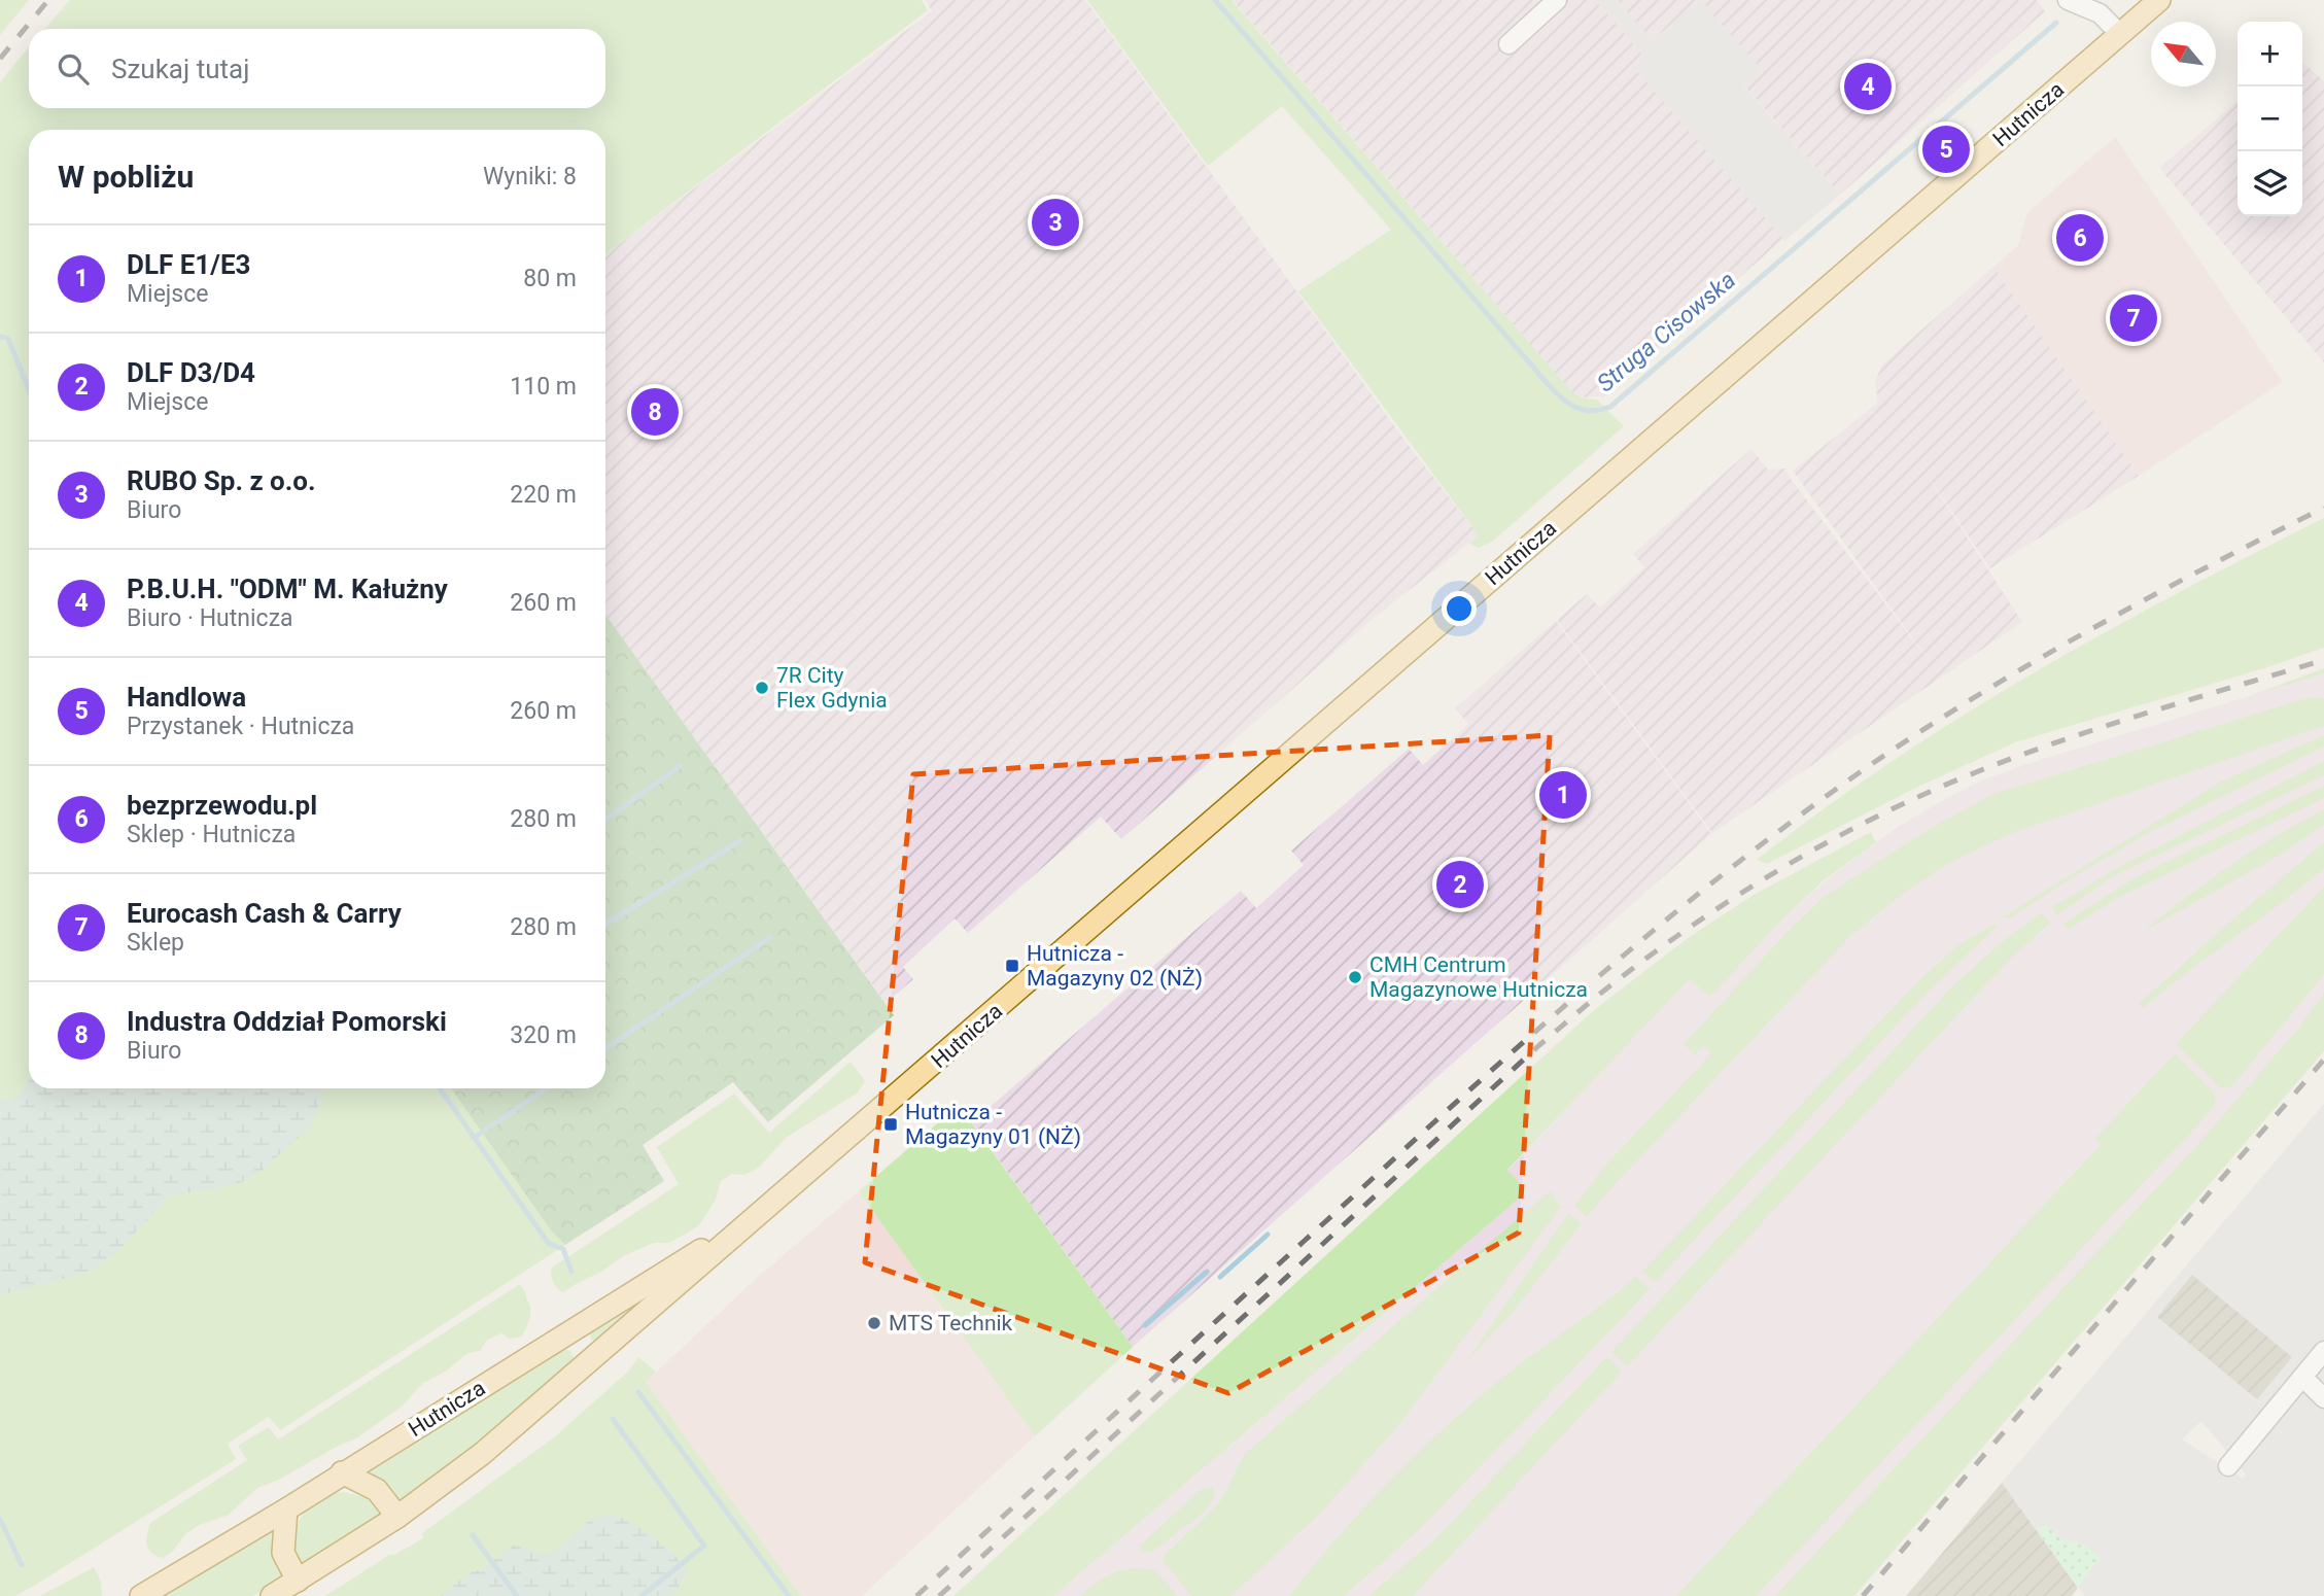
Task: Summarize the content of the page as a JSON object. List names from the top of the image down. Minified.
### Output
{"streets":{"main road":["Hutnicza"]},"water":["Struga Cisowska"],"places":{"other":["7R City Flex Gdynia","CMH Centrum Magazynowe Hutnicza","MTS Technik"],"transit":["Hutnicza - Magazyny 02 (NŻ)","Hutnicza - Magazyny 01 (NŻ)"]},"north":"top left","page":{"map_buttons":["+","−"],"search":"Szukaj tutaj","pins":["4","5","3","6","7","8","1","2"],"heading":["W pobliżu","Wyniki: 8"],"list":[{"mark":"1","name":"DLF E1/E3","note":"Miejsce","value":"80 m"},{"mark":"2","name":"DLF D3/D4","note":"Miejsce","value":"110 m"},{"mark":"3","name":"RUBO Sp. z o.o.","note":"Biuro","value":"220 m"},{"mark":"4","name":"P.B.U.H. \"ODM\" M. Kałużny","note":"Biuro · Hutnicza","value":"260 m"},{"mark":"5","name":"Handlowa","note":"Przystanek · Hutnicza","value":"260 m"},{"mark":"6","name":"bezprzewodu.pl","note":"Sklep · Hutnicza","value":"280 m"},{"mark":"7","name":"Eurocash Cash & Carry","note":"Sklep","value":"280 m"},{"mark":"8","name":"Industra Oddział Pomorski","note":"Biuro","value":"320 m"}]}}
